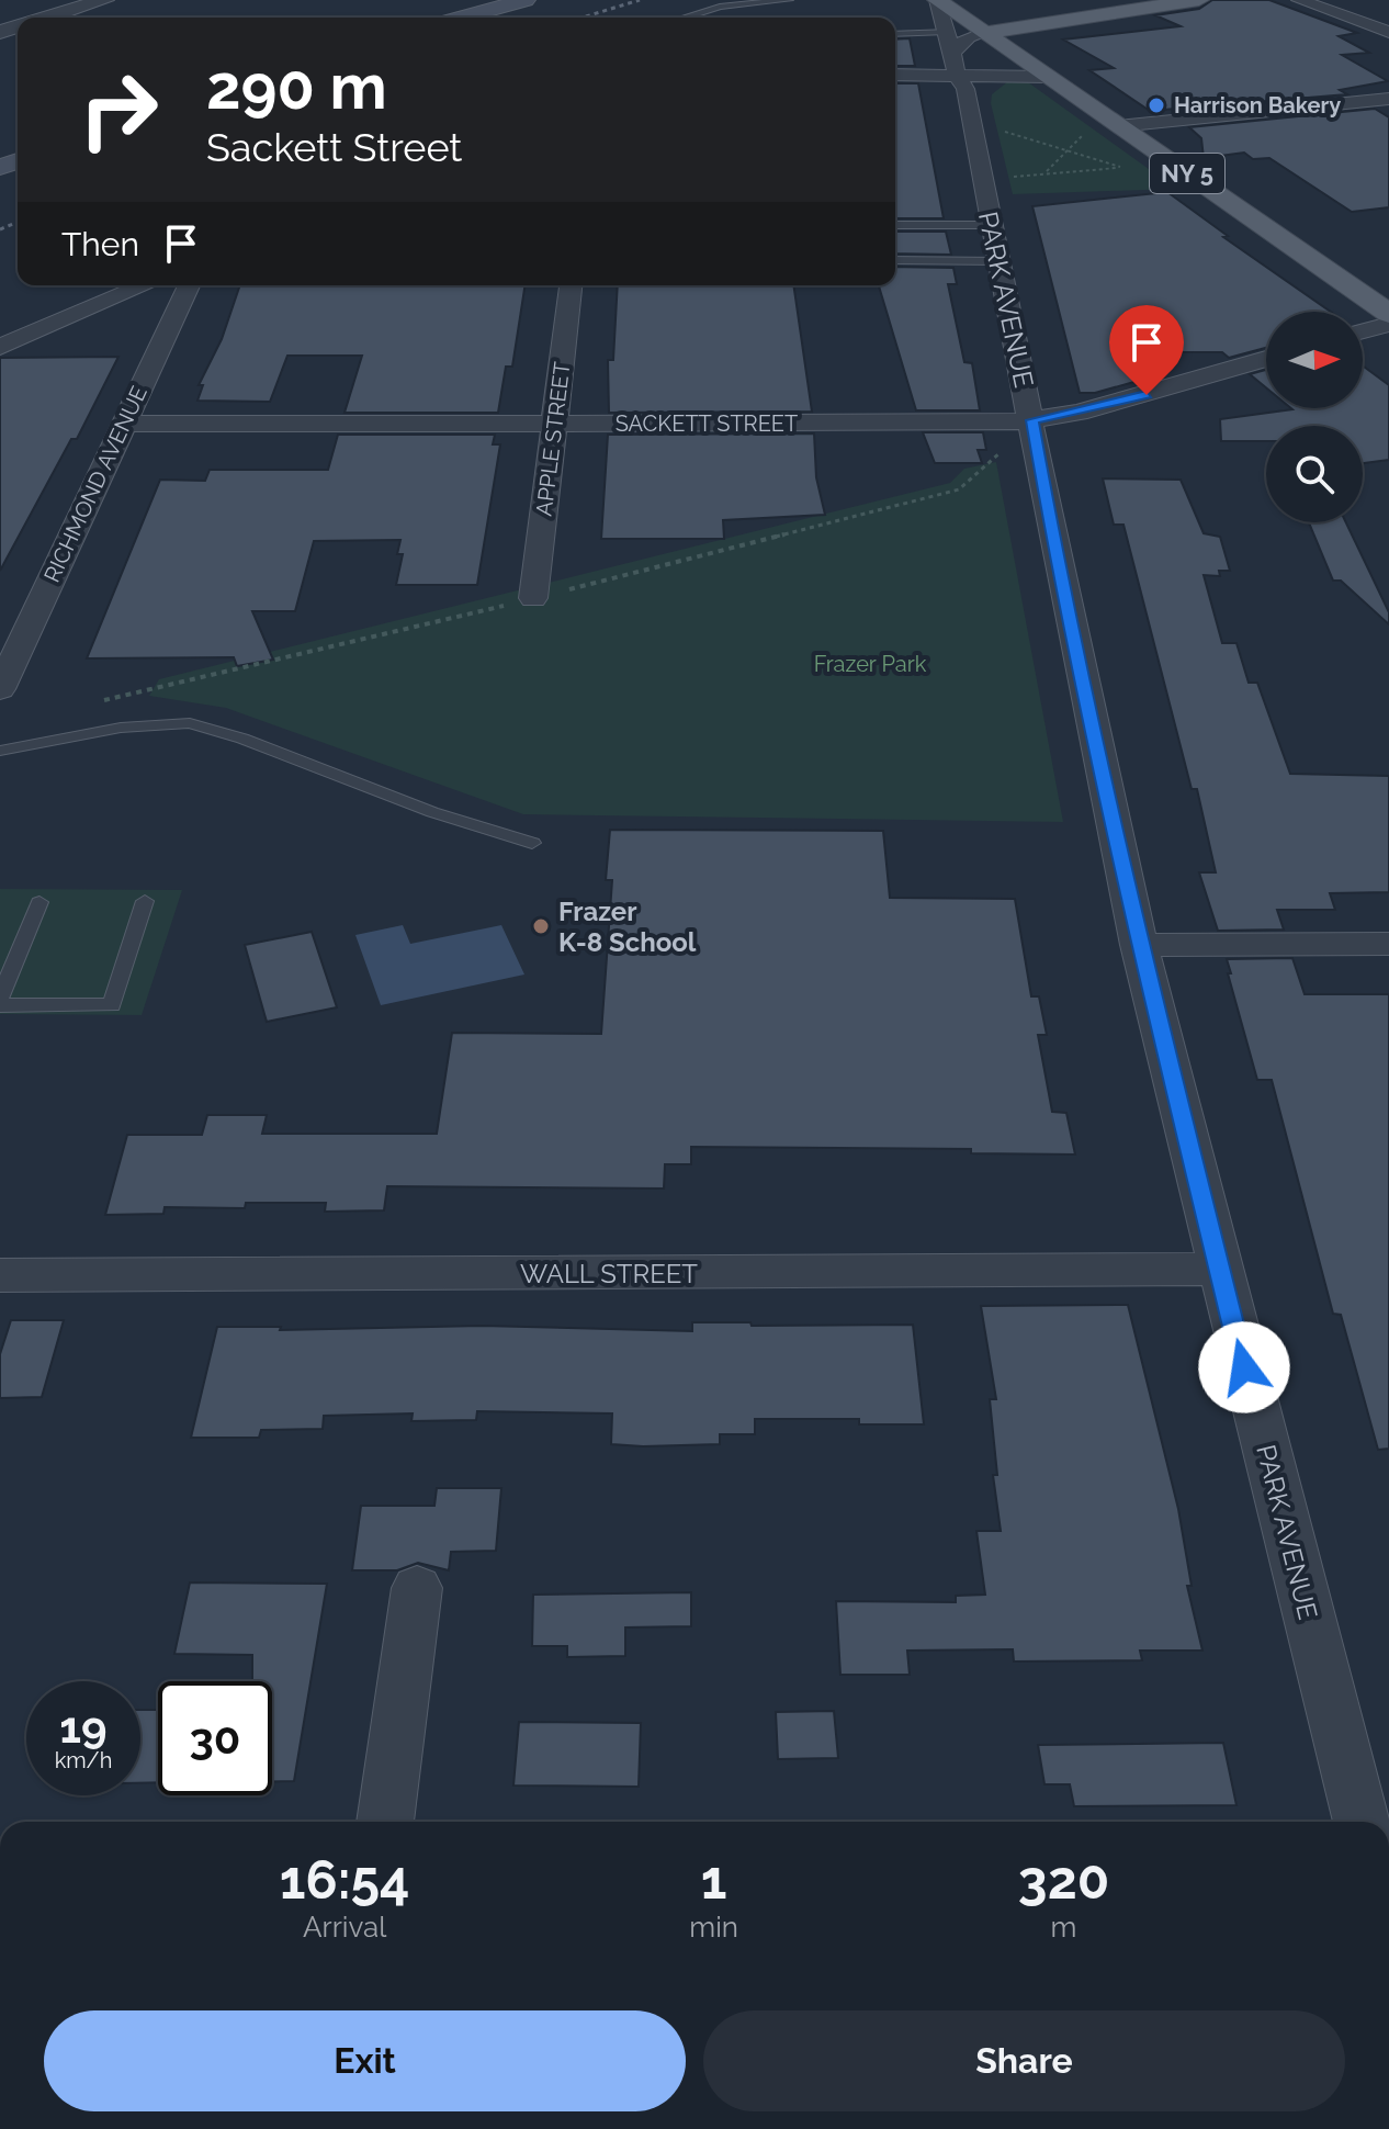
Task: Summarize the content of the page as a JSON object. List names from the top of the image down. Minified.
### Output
{"streets":{"main road":["NY 5"],"street":["PARK AVENUE","SACKETT STREET","APPLE STREET","RICHMOND AVENUE","WALL STREET"]},"crossings":[["NY 5","PARK AVENUE"],["PARK AVENUE","SACKETT STREET"],["PARK AVENUE","WALL STREET"],["SACKETT STREET","APPLE STREET"],["SACKETT STREET","RICHMOND AVENUE"]],"parks":["Frazer Park"],"places":["Harrison Bakery","Frazer K-8 School"],"north":"right","page":{"turn":["290 m","Sackett Street"],"then":"Then","speed":"19 km/h","limit":"30","eta":["16:54","Arrival","1","min","320","m"],"buttons":["Exit","Share"]}}
